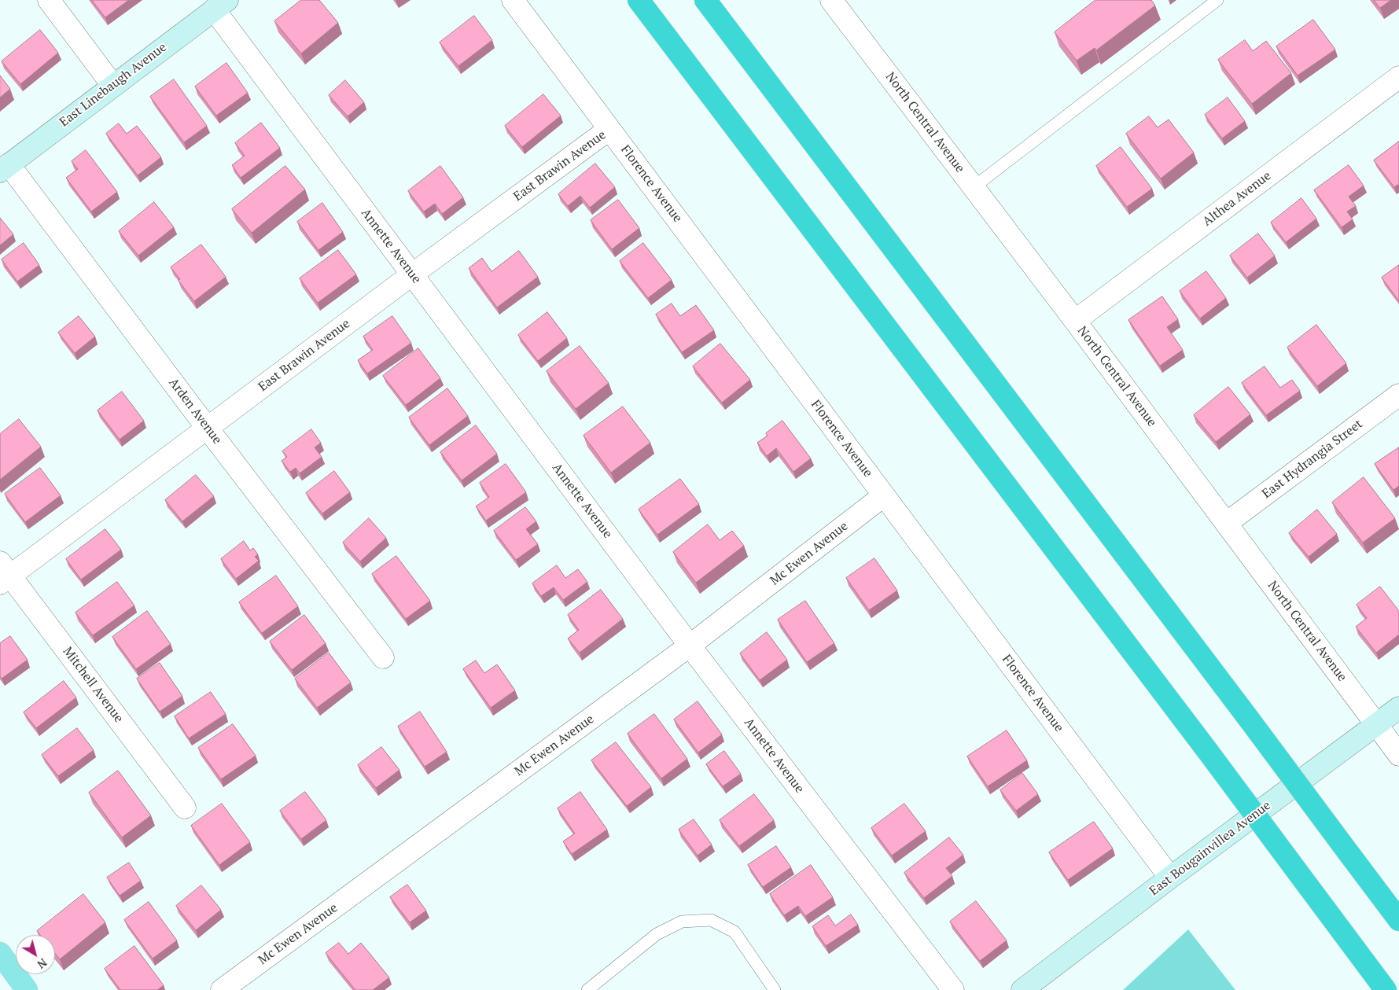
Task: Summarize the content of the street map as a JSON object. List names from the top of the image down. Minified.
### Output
{"streets":{"street":["East Linebaugh Avenue","North Central Avenue","East Brawin Avenue","Florence Avenue","Althea Avenue","Annette Avenue","Arden Avenue","East Hydrangia Street","Mc Ewen Avenue","Mitchell Avenue","East Bougainvillea Avenue"]},"crossings":[["East Linebaugh Avenue","Annette Avenue"],["East Linebaugh Avenue","Arden Avenue"],["North Central Avenue","Althea Avenue"],["North Central Avenue","East Hydrangia Street"],["North Central Avenue","East Bougainvillea Avenue"],["East Brawin Avenue","Florence Avenue"],["East Brawin Avenue","Annette Avenue"],["East Brawin Avenue","Arden Avenue"],["East Brawin Avenue","Mitchell Avenue"],["Florence Avenue","Mc Ewen Avenue"],["Florence Avenue","East Bougainvillea Avenue"],["Annette Avenue","Mc Ewen Avenue"]],"north":"bottom right"}
